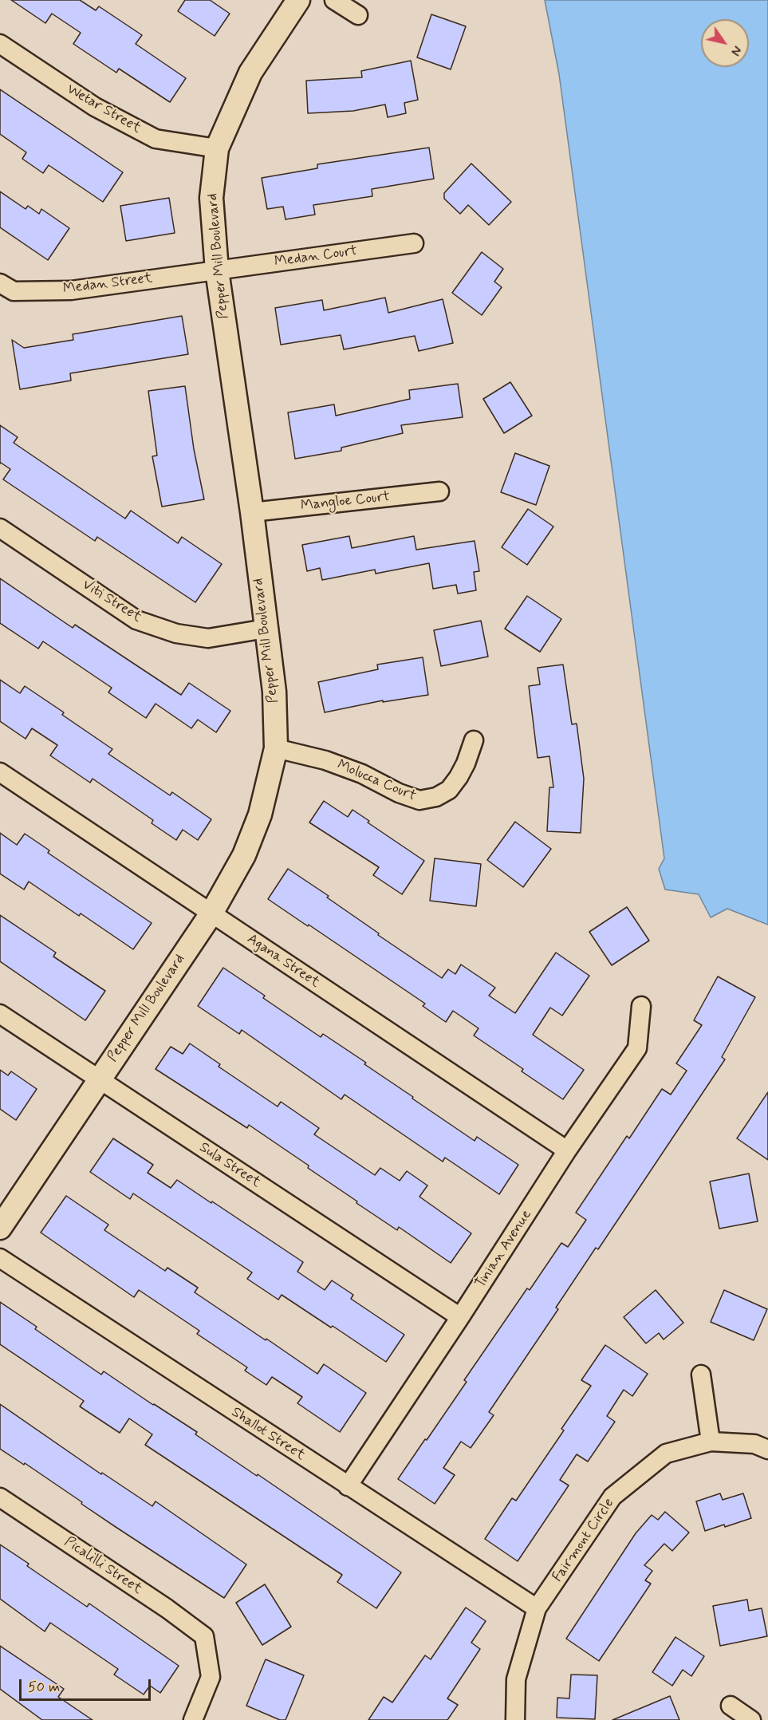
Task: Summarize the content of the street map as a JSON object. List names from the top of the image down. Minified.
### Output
{"streets":{"street":["Wetar Street","Pepper Mill Boulevard","Medan Court","Medan Street","Mangloe Court","Viti Street","Molucca Court","Agana Street","Sula Street","Tinian Avenue","Shallot Street","Fairmont Circle","Picalilli Street"]},"crossings":[["Wetar Street","Pepper Mill Boulevard"],["Pepper Mill Boulevard","Medan Court"],["Pepper Mill Boulevard","Medan Street"],["Pepper Mill Boulevard","Mangloe Court"],["Pepper Mill Boulevard","Viti Street"],["Pepper Mill Boulevard","Molucca Court"],["Pepper Mill Boulevard","Agana Street"],["Pepper Mill Boulevard","Sula Street"],["Medan Court","Medan Street"],["Agana Street","Tinian Avenue"],["Sula Street","Tinian Avenue"],["Tinian Avenue","Shallot Street"],["Shallot Street","Fairmont Circle"]],"scale_bar":"50 m","north":"bottom right"}
